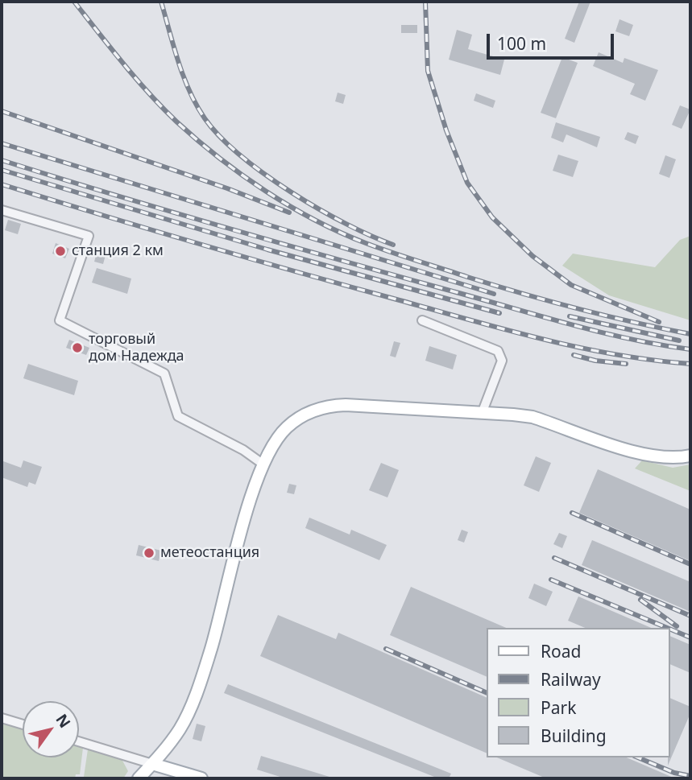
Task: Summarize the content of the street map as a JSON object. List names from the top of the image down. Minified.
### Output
{"places":["станция 2 км","торговый дом Надежда","метеостанция"],"legend":["Road","Railway","Park","Building"],"scale_bar":"100 m","north":"top right"}
